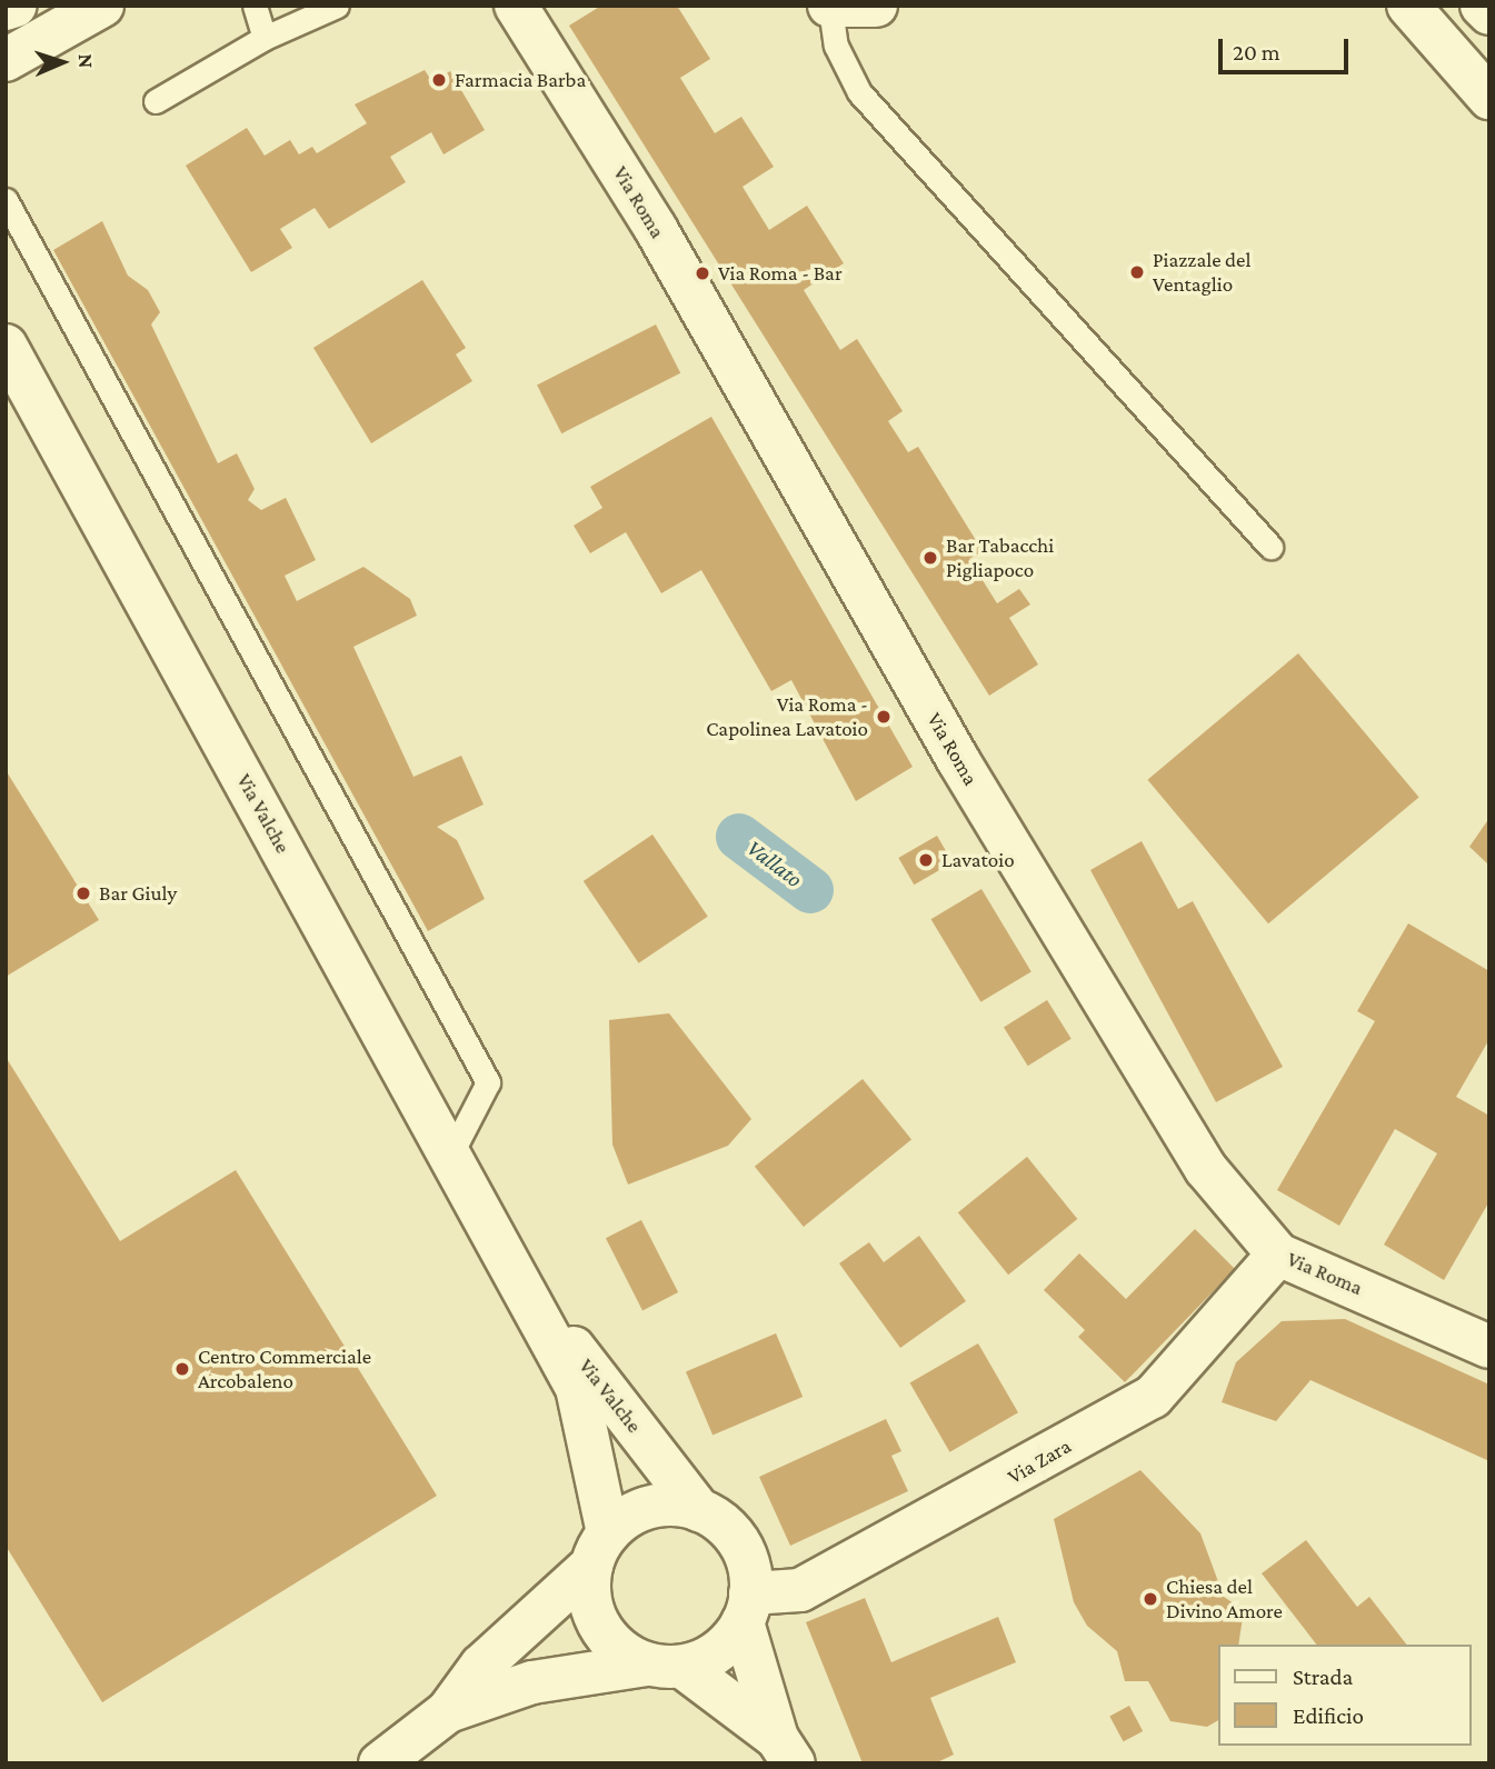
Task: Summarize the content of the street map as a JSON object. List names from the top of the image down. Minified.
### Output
{"streets":{"main road":["Via Roma","Via Valche","Via Zara"]},"crossings":[["Via Roma","Via Zara"],["Via Valche","Via Zara"]],"water":["Vallato"],"places":["Farmacia Barba","Piazzale del Ventaglio","Via Roma - Bar","Bar Tabacchi Pigliapoco","Via Roma - Capolinea Lavatoio","Lavatoio","Bar Giuly","Centro Commerciale Arcobaleno","Chiesa del Divino Amore"],"legend":["Strada","Edificio"],"scale_bar":"20 m","north":"right"}
